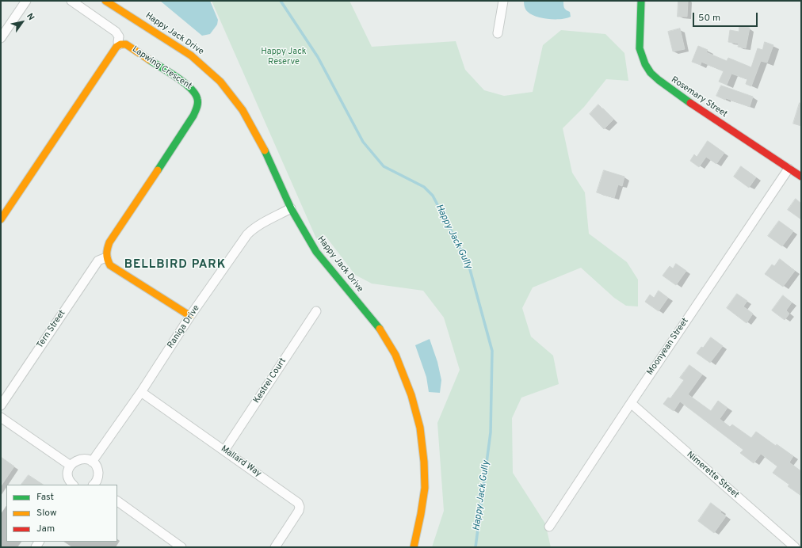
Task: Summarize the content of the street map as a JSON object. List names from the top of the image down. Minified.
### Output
{"streets":{"street":["Happy Jack Drive","Lapwing Crescent","Rosemary Street","Raniga Drive","Tern Street","Moonyean Street","Kestrel Court","Mallard Way","Nimerette Street"]},"crossings":[["Happy Jack Drive","Raniga Drive"],["Lapwing Crescent","Tern Street"],["Rosemary Street","Moonyean Street"],["Raniga Drive","Mallard Way"],["Moonyean Street","Nimerette Street"],["Kestrel Court","Mallard Way"]],"districts":["BELLBIRD PARK"],"water":["Happy Jack Gully"],"parks":["Happy Jack Reserve"],"legend":["Fast","Slow","Jam"],"scale_bar":"50 m","north":"top right"}
